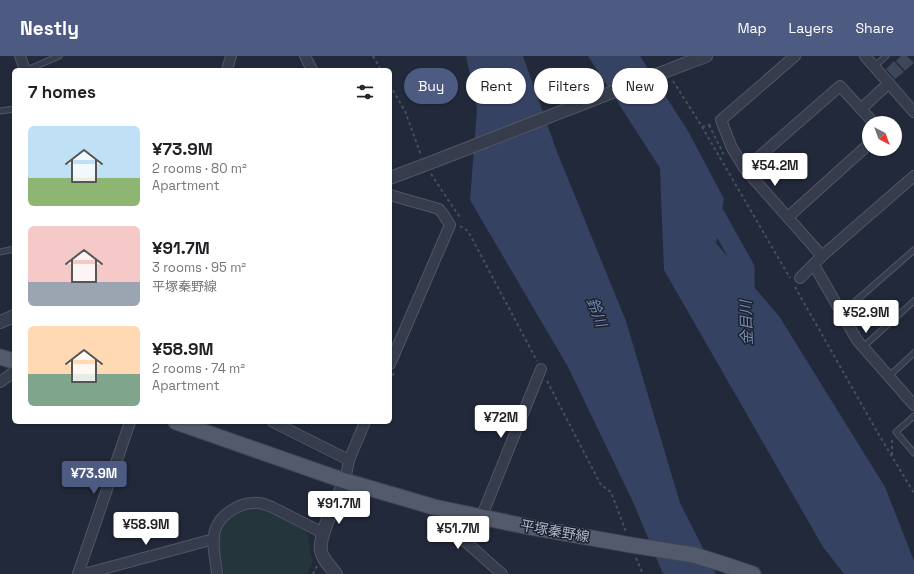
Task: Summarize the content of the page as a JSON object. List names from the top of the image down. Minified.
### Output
{"streets":{"main road":["平塚秦野線"]},"water":["鈴川","金目川"],"north":"bottom right","page":{"header":"Nestly","nav":["Map","Layers","Share"],"chip":["Buy","Rent","Filters","New"],"heading":"7 homes","list":[{"name":"¥73.9M","note":"2 rooms · 80 m² · Apartment"},{"name":"¥91.7M","note":"3 rooms · 95 m² · 平塚秦野線"},{"name":"¥58.9M","note":"2 rooms · 74 m² · Apartment"}],"price":["¥54.2M","¥52.9M","¥72M","¥73.9M","¥91.7M","¥58.9M","¥51.7M"]}}
